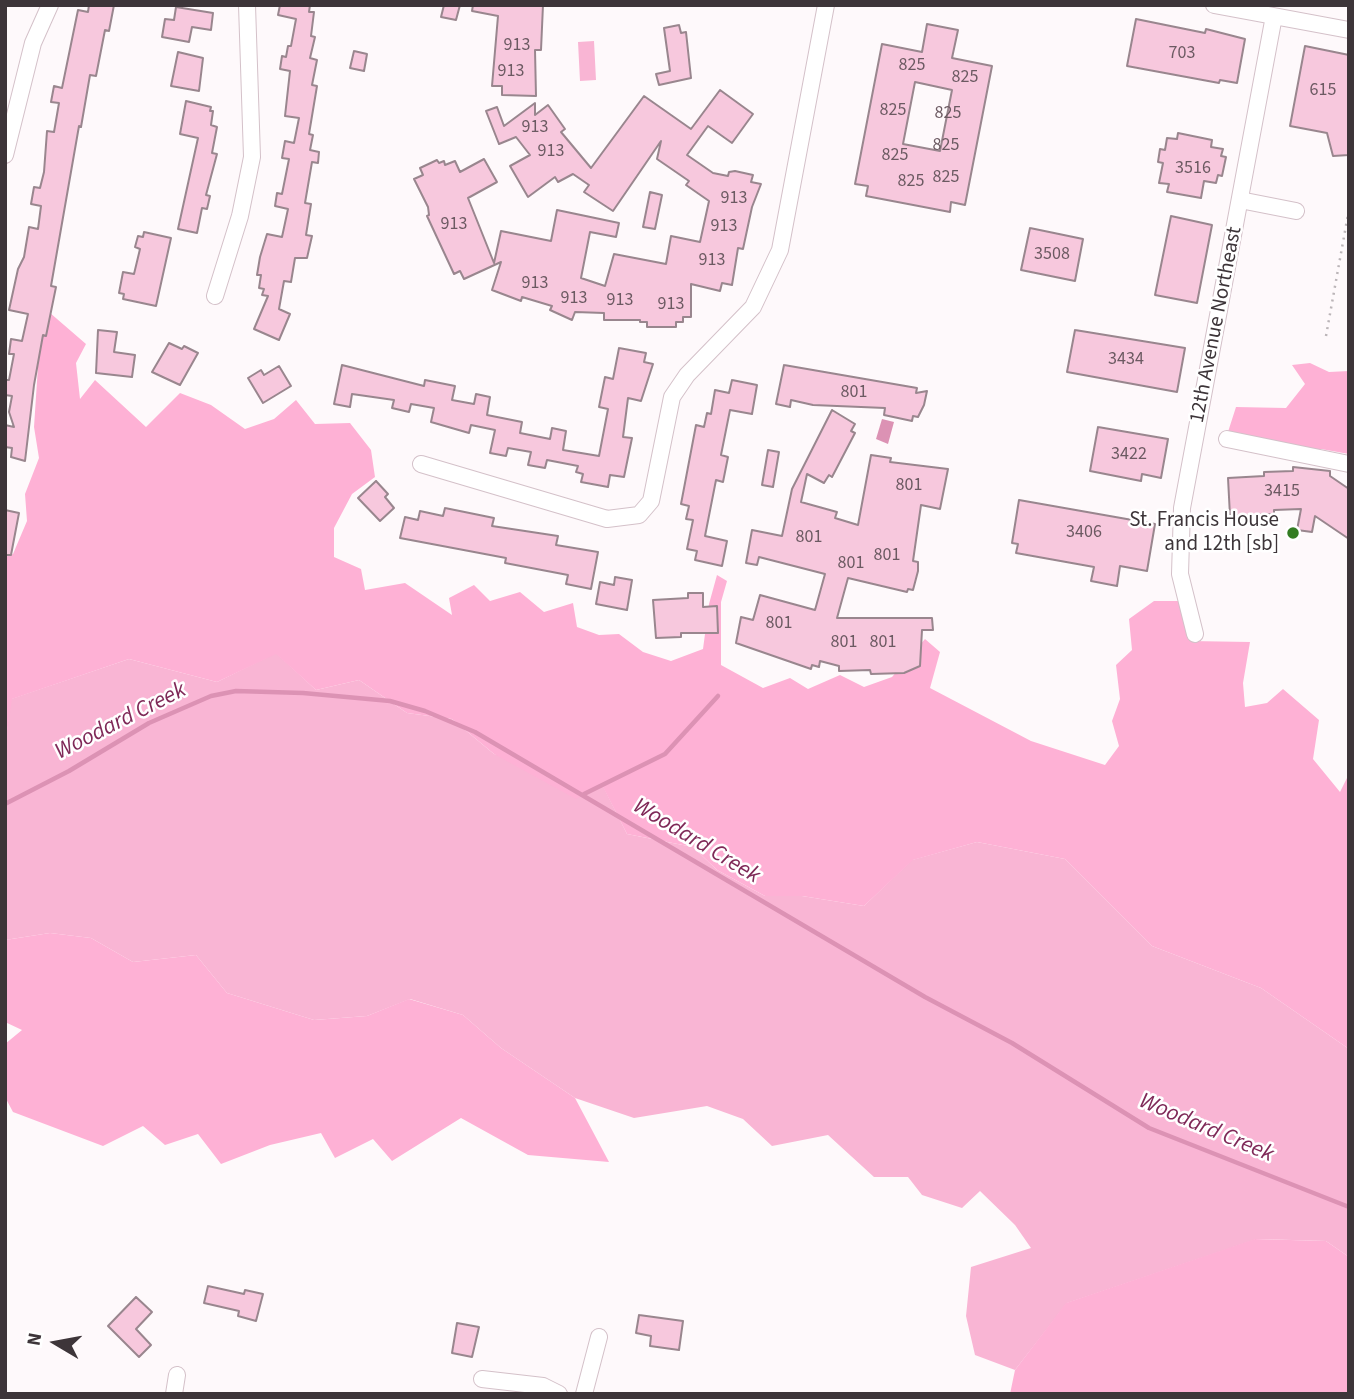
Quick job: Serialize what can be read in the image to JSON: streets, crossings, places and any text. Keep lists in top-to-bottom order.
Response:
{
  "streets": {
    "street": ["12th Avenue Northeast"]
  },
  "water": ["Woodard Creek"],
  "places": ["St. Francis House and 12th [sb]"],
  "house_numbers": [
    "913",
    "703",
    "825",
    "913",
    "825",
    "615",
    "825",
    "825",
    "913",
    "825",
    "913",
    "825",
    "3516",
    "825",
    "825",
    "913",
    "913",
    "913",
    "3508",
    "913",
    "913",
    "913",
    "913",
    "913",
    "3434",
    "801",
    "3422",
    "801",
    "3415",
    "3406",
    "801",
    "801",
    "801",
    "801",
    "801",
    "801"
  ],
  "north": "left"
}
